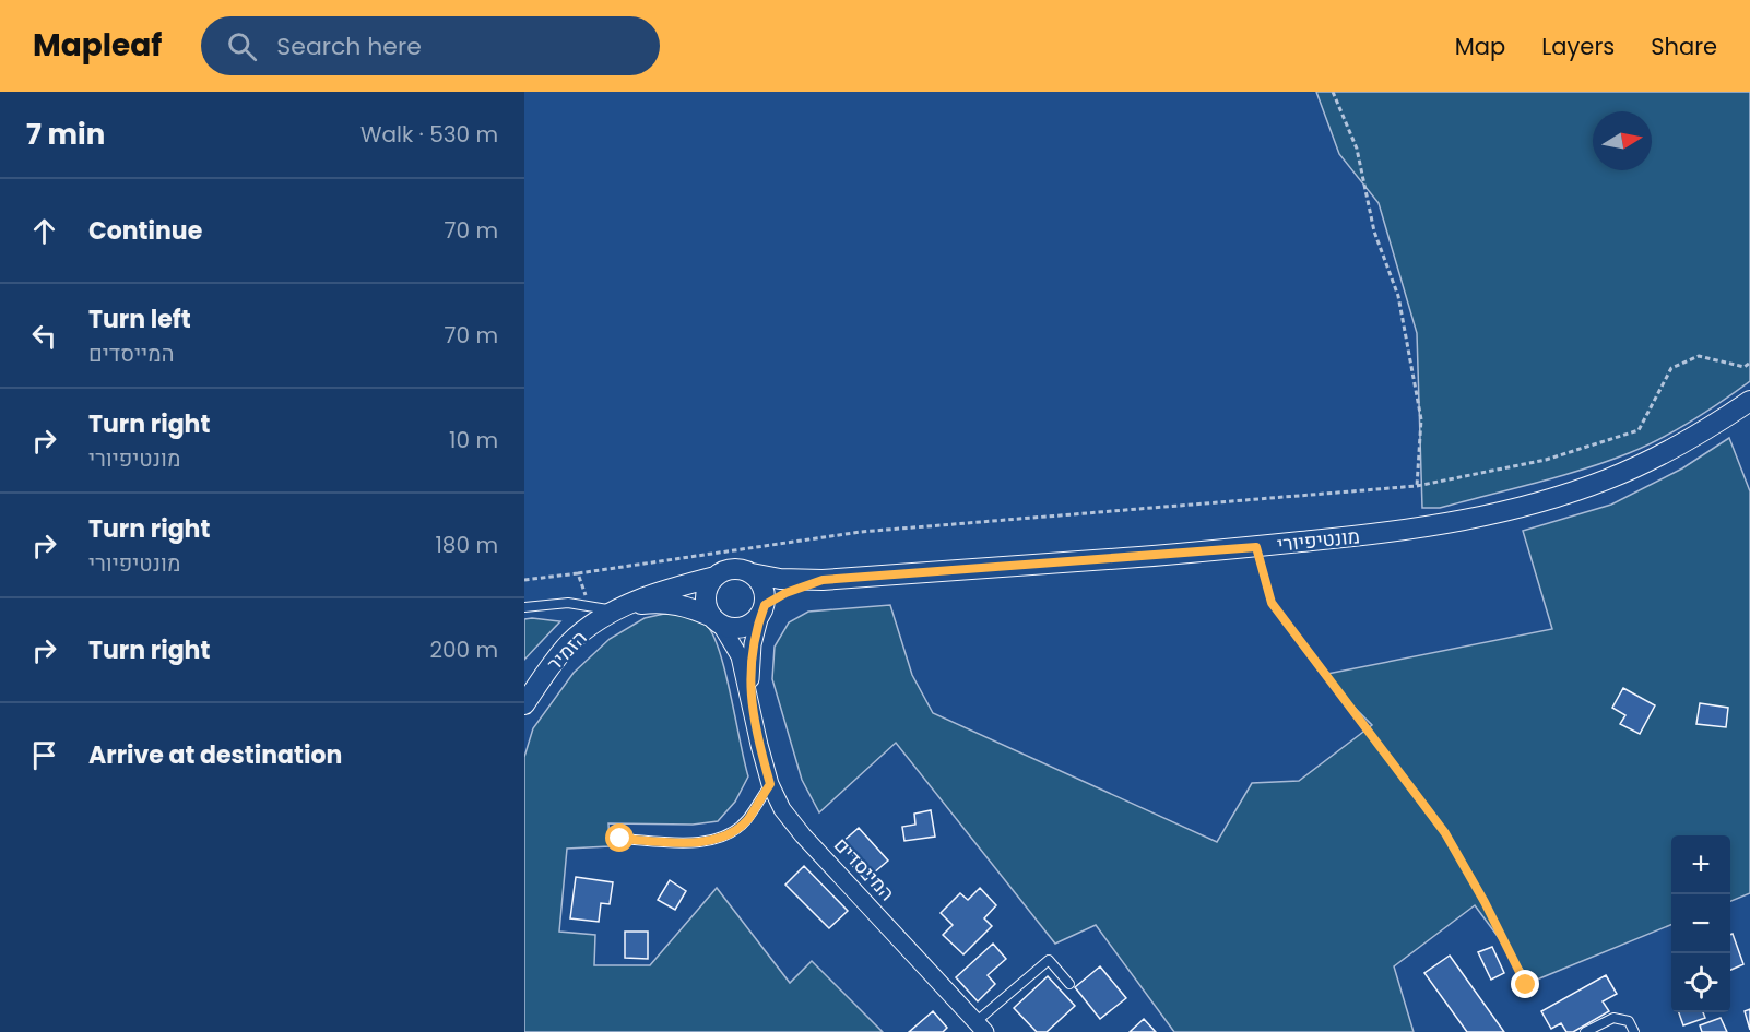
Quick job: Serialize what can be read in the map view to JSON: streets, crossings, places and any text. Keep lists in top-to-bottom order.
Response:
{
  "streets": {
    "street": ["מונטיפיורי", "הזמיר", "המייסדים"]
  },
  "crossings": [
    ["מונטיפיורי", "הזמיר"],
    ["מונטיפיורי", "המייסדים"],
    ["הזמיר", "המייסדים"]
  ],
  "north": "right",
  "page": {
    "header": "Mapleaf",
    "search": "Search here",
    "nav": ["Map", "Layers", "Share"],
    "heading": ["7 min", "Walk · 530 m"],
    "list": [
      ["Continue", "70 m"],
      ["Turn left", "המייסדים", "70 m"],
      ["Turn right", "מונטיפיורי", "10 m"],
      ["Turn right", "מונטיפיורי", "180 m"],
      ["Turn right", "200 m"],
      "Arrive at destination"
    ],
    "map_buttons": ["+", "−"]
  }
}
